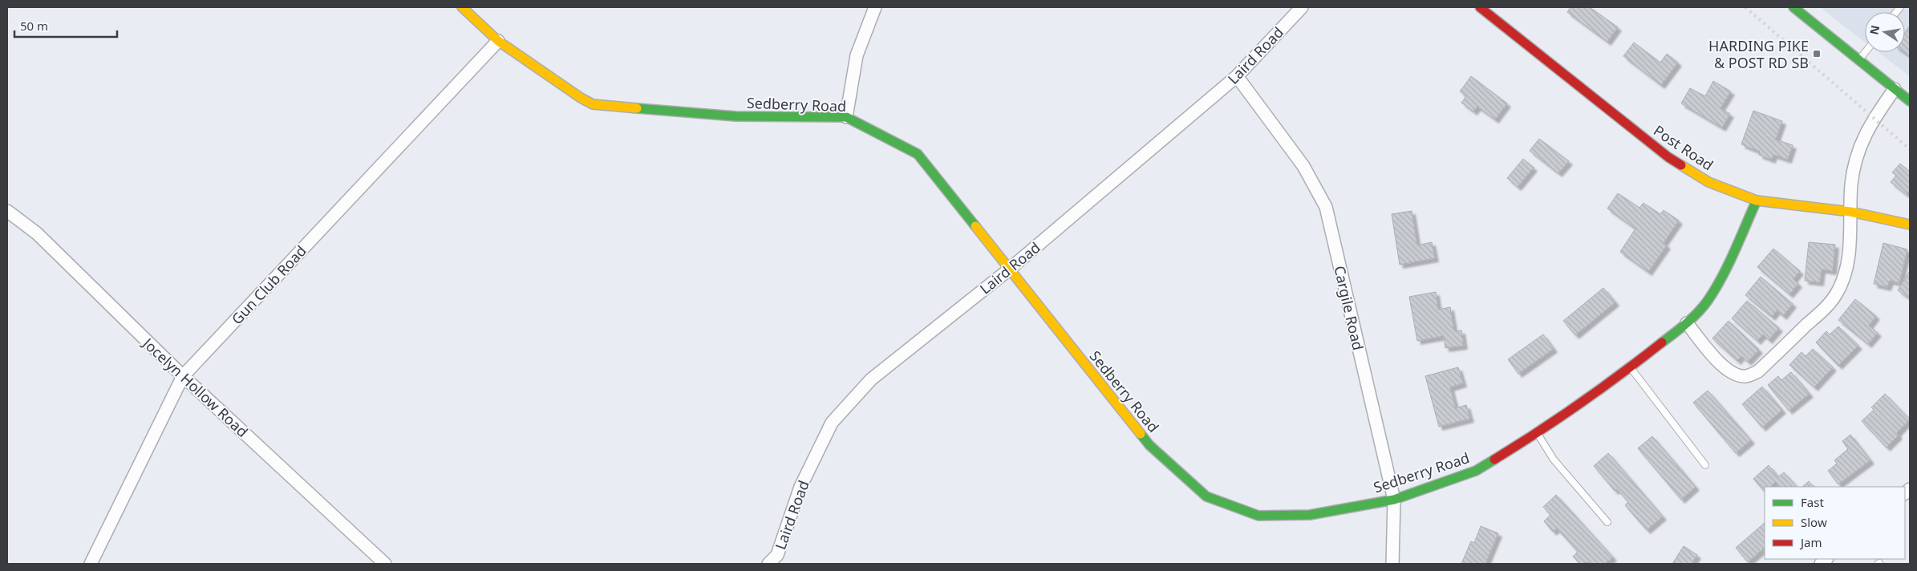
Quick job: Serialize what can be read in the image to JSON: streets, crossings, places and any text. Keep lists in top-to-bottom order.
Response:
{
  "streets": {
    "street": [
      "Laird Road",
      "Sedberry Road",
      "Post Road",
      "Gun Club Road",
      "Cargile Road",
      "Jocelyn Hollow Road"
    ]
  },
  "crossings": [
    ["Laird Road", "Sedberry Road"],
    ["Laird Road", "Cargile Road"],
    ["Sedberry Road", "Post Road"],
    ["Sedberry Road", "Gun Club Road"],
    ["Sedberry Road", "Cargile Road"],
    ["Gun Club Road", "Jocelyn Hollow Road"]
  ],
  "places": {
    "transit": ["HARDING PIKE & POST RD SB"]
  },
  "legend": ["Fast", "Slow", "Jam"],
  "scale_bar": "50 m",
  "north": "left"
}
